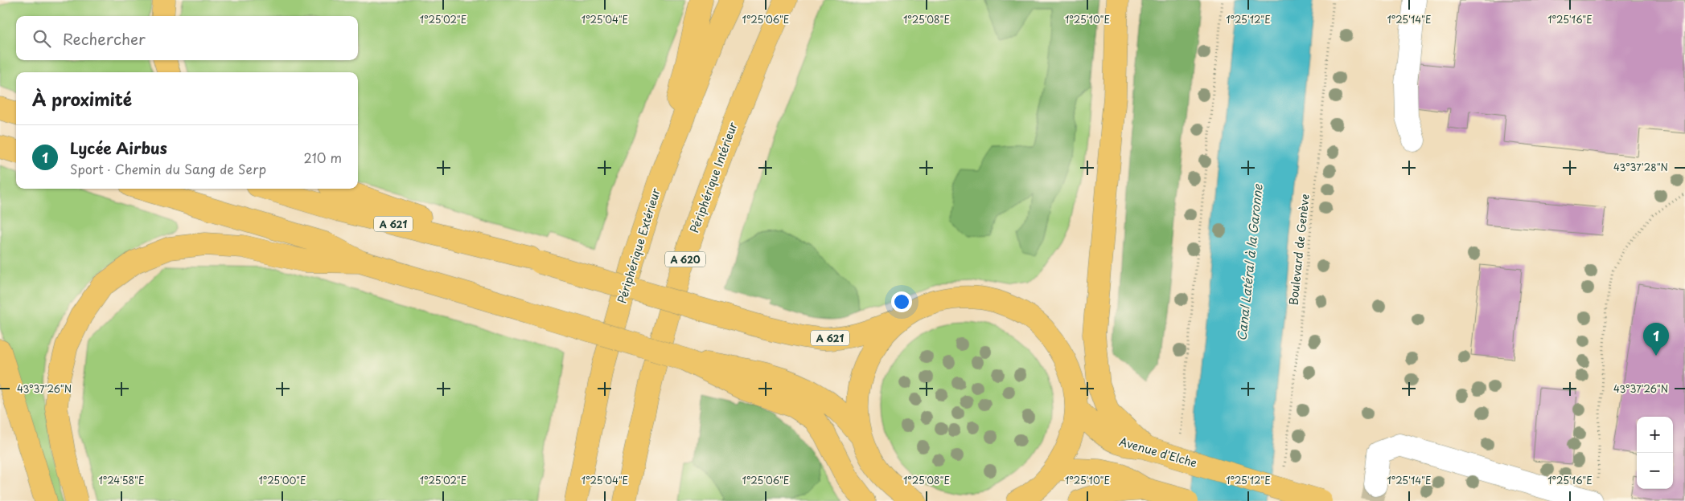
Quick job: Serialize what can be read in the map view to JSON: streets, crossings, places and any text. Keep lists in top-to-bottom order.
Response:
{
  "streets": {
    "highway": [
      "Périphérique Intérieur",
      "A 621",
      "Périphérique Extérieur",
      "A 620",
      "Avenue d'Elche"
    ],
    "path": ["Boulevard de Genève"]
  },
  "water": ["Canal Latéral à la Garonne"],
  "page": {
    "search": "Rechercher",
    "heading": "À proximité",
    "list": [
      {
        "mark": "1",
        "name": "Lycée Airbus",
        "note": "Sport · Chemin du Sang de Serp",
        "value": "210 m"
      }
    ],
    "pins": "1",
    "map_buttons": ["+", "−"]
  },
  "coordinates": [
    "1°25'02\"E",
    "1°25'04\"E",
    "1°25'06\"E",
    "1°25'08\"E",
    "1°25'10\"E",
    "1°25'12\"E",
    "1°25'14\"E",
    "1°25'16\"E",
    "43°37'28\"N",
    "43°37'26\"N",
    "1°24'58\"E",
    "1°25'00\"E"
  ]
}
